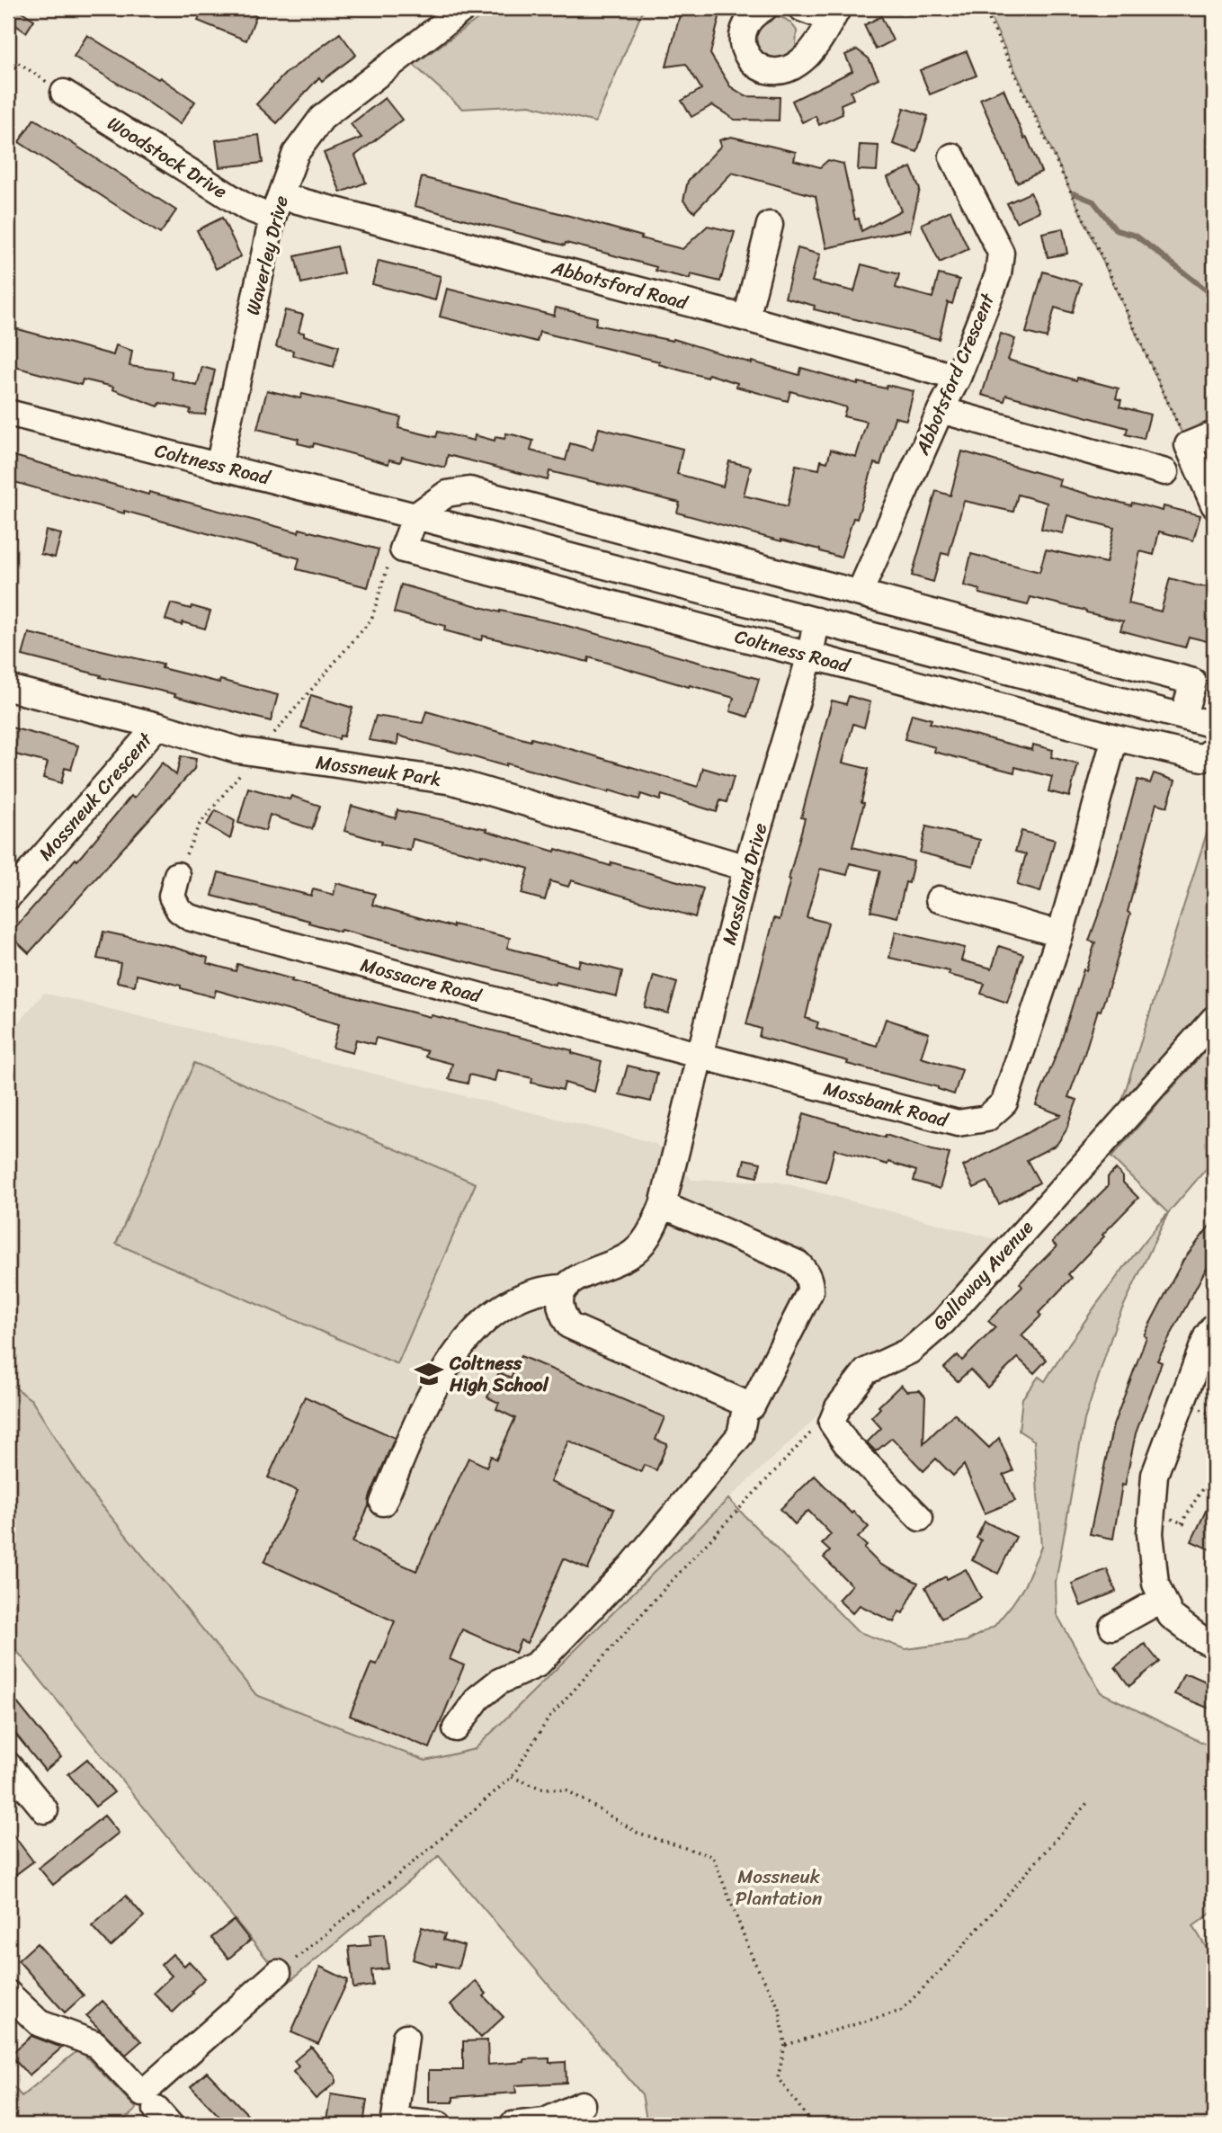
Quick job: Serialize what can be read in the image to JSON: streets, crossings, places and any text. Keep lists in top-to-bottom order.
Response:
{
  "streets": {
    "street": [
      "Woodstock Drive",
      "Waverley Drive",
      "Abbotsford Road",
      "Abbotsford Crescent",
      "Coltness Road",
      "Mossneuk Park",
      "Mossneuk Crescent",
      "Mossland Drive",
      "Mossacre Road",
      "Mossbank Road",
      "Galloway Avenue"
    ]
  },
  "crossings": [
    ["Woodstock Drive", "Waverley Drive"],
    ["Woodstock Drive", "Abbotsford Road"],
    ["Waverley Drive", "Abbotsford Road"],
    ["Waverley Drive", "Coltness Road"],
    ["Abbotsford Road", "Abbotsford Crescent"],
    ["Coltness Road", "Mossland Drive"],
    ["Coltness Road", "Mossbank Road"],
    ["Mossneuk Park", "Mossneuk Crescent"],
    ["Mossneuk Park", "Mossland Drive"],
    ["Mossland Drive", "Mossacre Road"],
    ["Mossland Drive", "Mossbank Road"],
    ["Mossacre Road", "Mossbank Road"]
  ],
  "parks": ["Mossneuk Plantation"],
  "places": {
    "school or university": ["Coltness High School"]
  }
}
